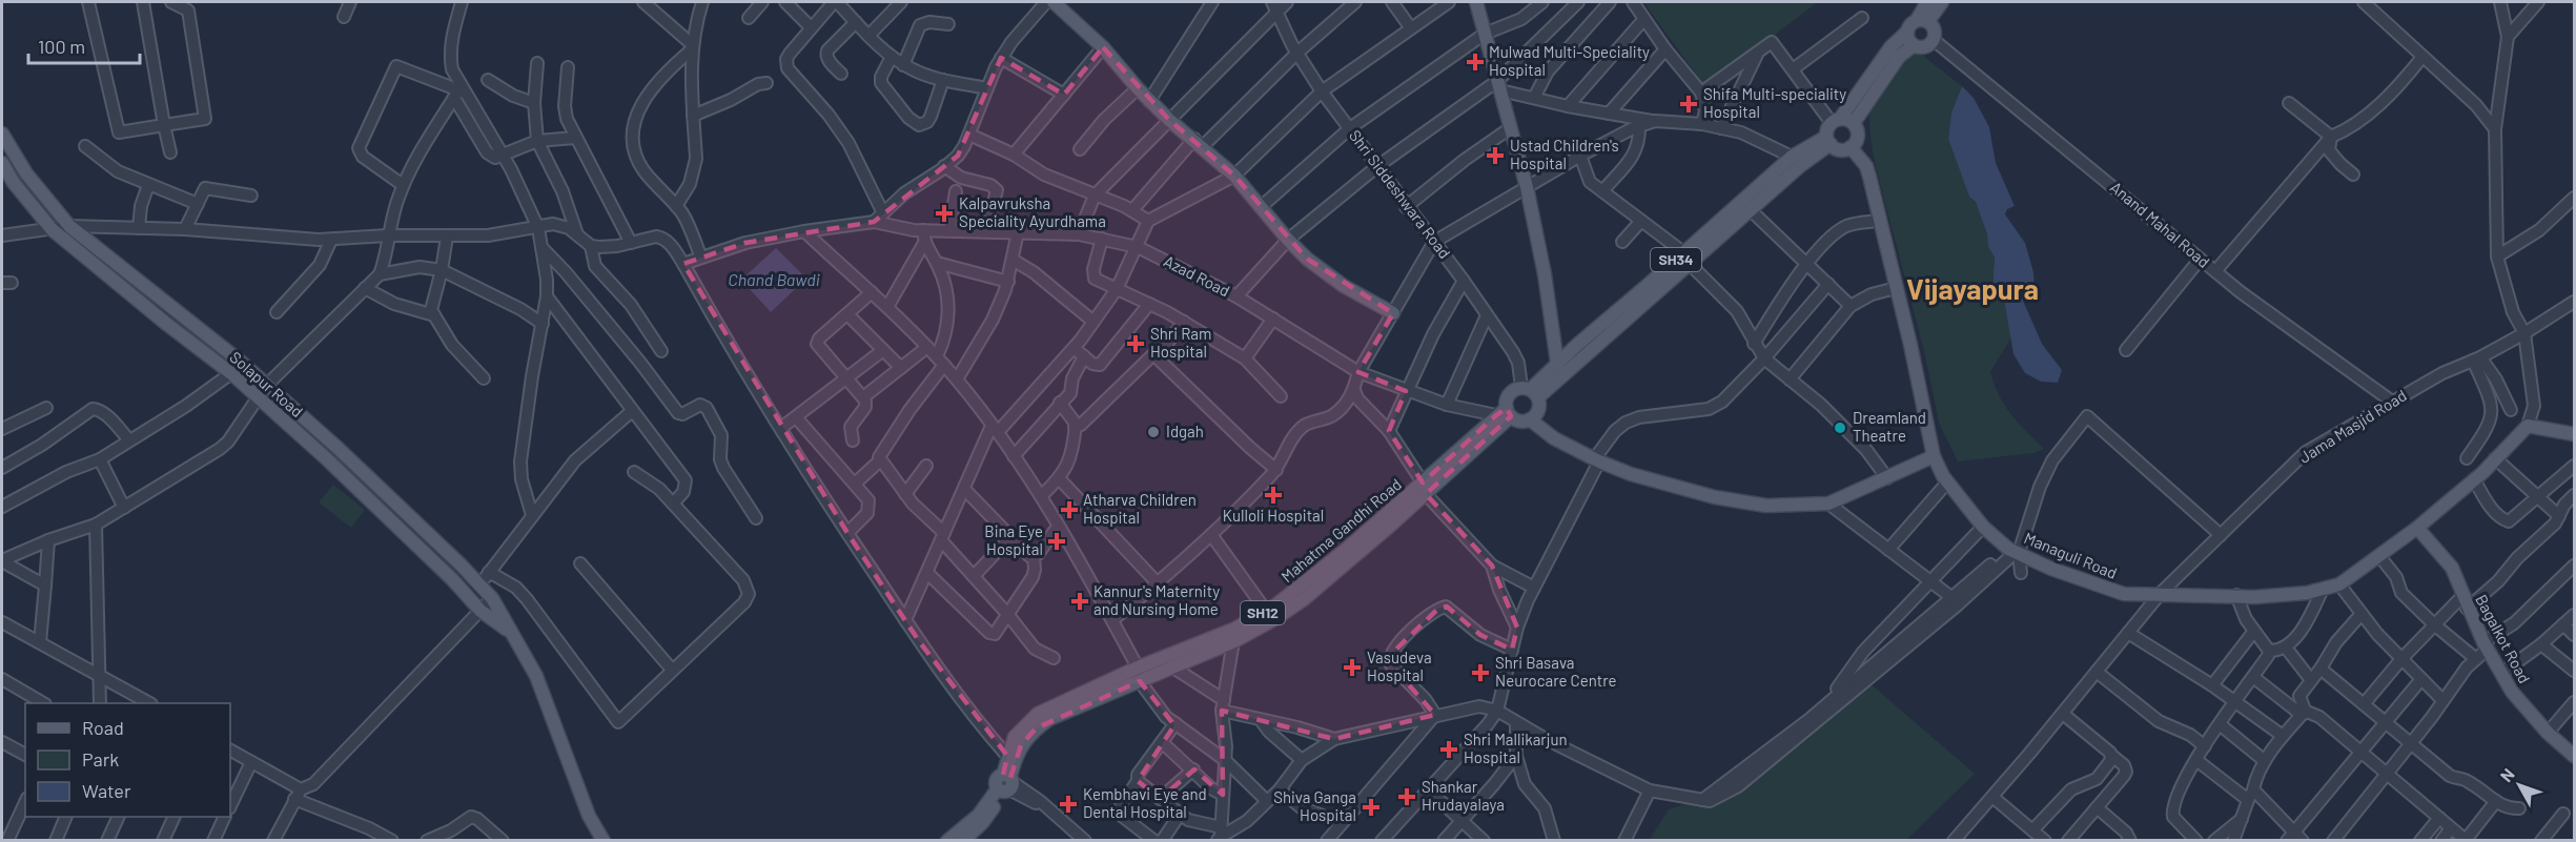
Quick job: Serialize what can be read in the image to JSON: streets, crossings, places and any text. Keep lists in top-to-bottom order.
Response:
{
  "streets": {
    "main road": [
      "SH34",
      "Solapur Road",
      "Mahatma Gandhi Road",
      "Managuli Road",
      "SH12",
      "Bagalkot Road"
    ],
    "street": [
      "Shri Siddeshwara Road",
      "Anand Mahal Road",
      "Azad Road",
      "Jama Masjid Road"
    ]
  },
  "crossings": [
    ["Shri Siddeshwara Road", "SH34"],
    ["Shri Siddeshwara Road", "Azad Road"],
    ["Shri Siddeshwara Road", "Mahatma Gandhi Road"],
    ["Anand Mahal Road", "Jama Masjid Road"],
    ["SH34", "Azad Road"],
    ["SH34", "Mahatma Gandhi Road"],
    ["SH34", "Managuli Road"],
    ["Azad Road", "Mahatma Gandhi Road"],
    ["Jama Masjid Road", "Managuli Road"],
    ["Managuli Road", "Bagalkot Road"]
  ],
  "districts": ["Vijayapura"],
  "water": ["Chand Bawdi"],
  "places": {
    "health": [
      "Mulwad Multi-Speciality Hospital",
      "Shifa Multi-speciality Hospital",
      "Ustad Children's Hospital",
      "Kalpavruksha Speciality Ayurdhama",
      "Shri Ram Hospital",
      "Kulloli Hospital",
      "Atharva Children Hospital",
      "Bina Eye Hospital",
      "Kannur's Maternity and Nursing Home",
      "Vasudeva Hospital",
      "Shri Basava Neurocare Centre",
      "Shri Mallikarjun Hospital",
      "Shankar Hrudayalaya",
      "Kembhavi Eye and Dental Hospital",
      "Shiva Ganga Hospital"
    ],
    "other": ["Dreamland Theatre", "Idgah"]
  },
  "legend": ["Road", "Park", "Water"],
  "scale_bar": "100 m",
  "north": "top left"
}
